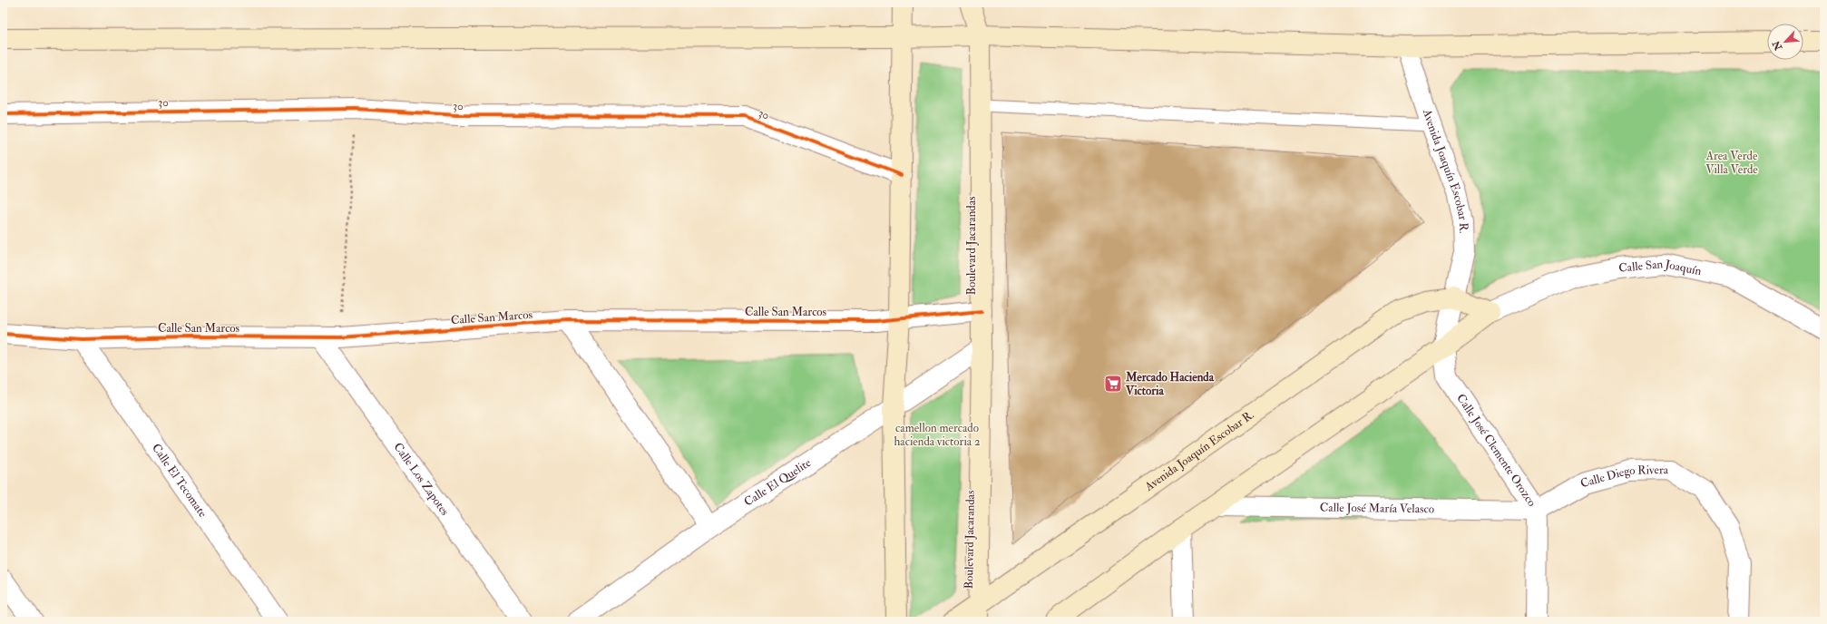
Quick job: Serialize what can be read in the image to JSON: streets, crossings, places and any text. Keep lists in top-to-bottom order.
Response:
{
  "streets": {
    "main road": ["Avenida Joaquín Escobar R.", "Boulevard Jacarandas"],
    "street": [
      "30",
      "Calle San Joaquín",
      "Calle San Marcos",
      "Calle José Clemente Orozco",
      "Calle Los Zapotes",
      "Calle Diego Rivera",
      "Calle El Tecomate",
      "Calle El Quelite",
      "Calle José María Velasco"
    ]
  },
  "crossings": [
    ["Avenida Joaquín Escobar R.", "Boulevard Jacarandas"],
    ["Avenida Joaquín Escobar R.", "Calle San Joaquín"],
    ["Avenida Joaquín Escobar R.", "Calle José Clemente Orozco"],
    ["Boulevard Jacarandas", "Calle San Marcos"],
    ["Boulevard Jacarandas", "Calle El Quelite"],
    ["Calle San Marcos", "Calle Los Zapotes"],
    ["Calle San Marcos", "Calle El Tecomate"],
    ["Calle José Clemente Orozco", "Calle Diego Rivera"],
    ["Calle José Clemente Orozco", "Calle José María Velasco"],
    ["Calle Diego Rivera", "Calle José María Velasco"]
  ],
  "parks": ["Area Verde Villa Verde", "camellon mercado hacienda victoria 2"],
  "places": {
    "supermarket": ["Mercado Hacienda Victoria"]
  },
  "north": "bottom left"
}
